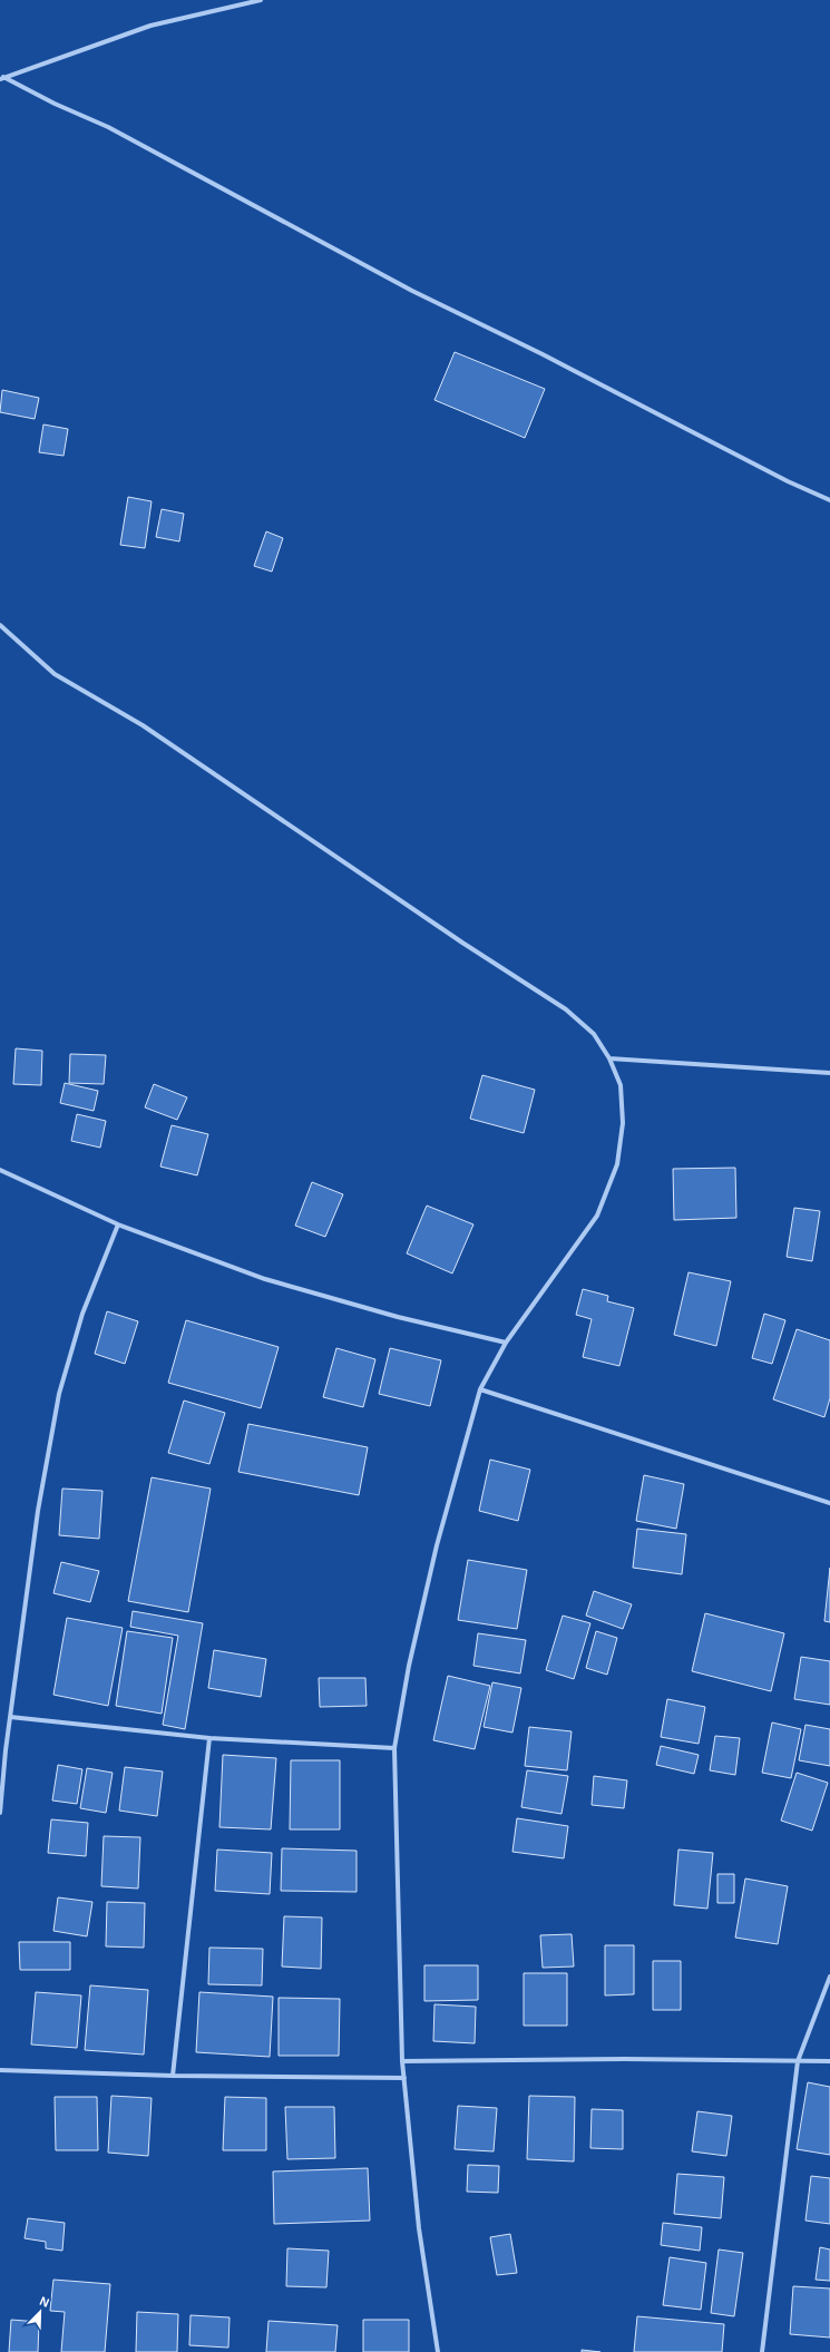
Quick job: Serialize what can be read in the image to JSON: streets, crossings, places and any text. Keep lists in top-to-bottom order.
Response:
{
  "north": "top right"
}
